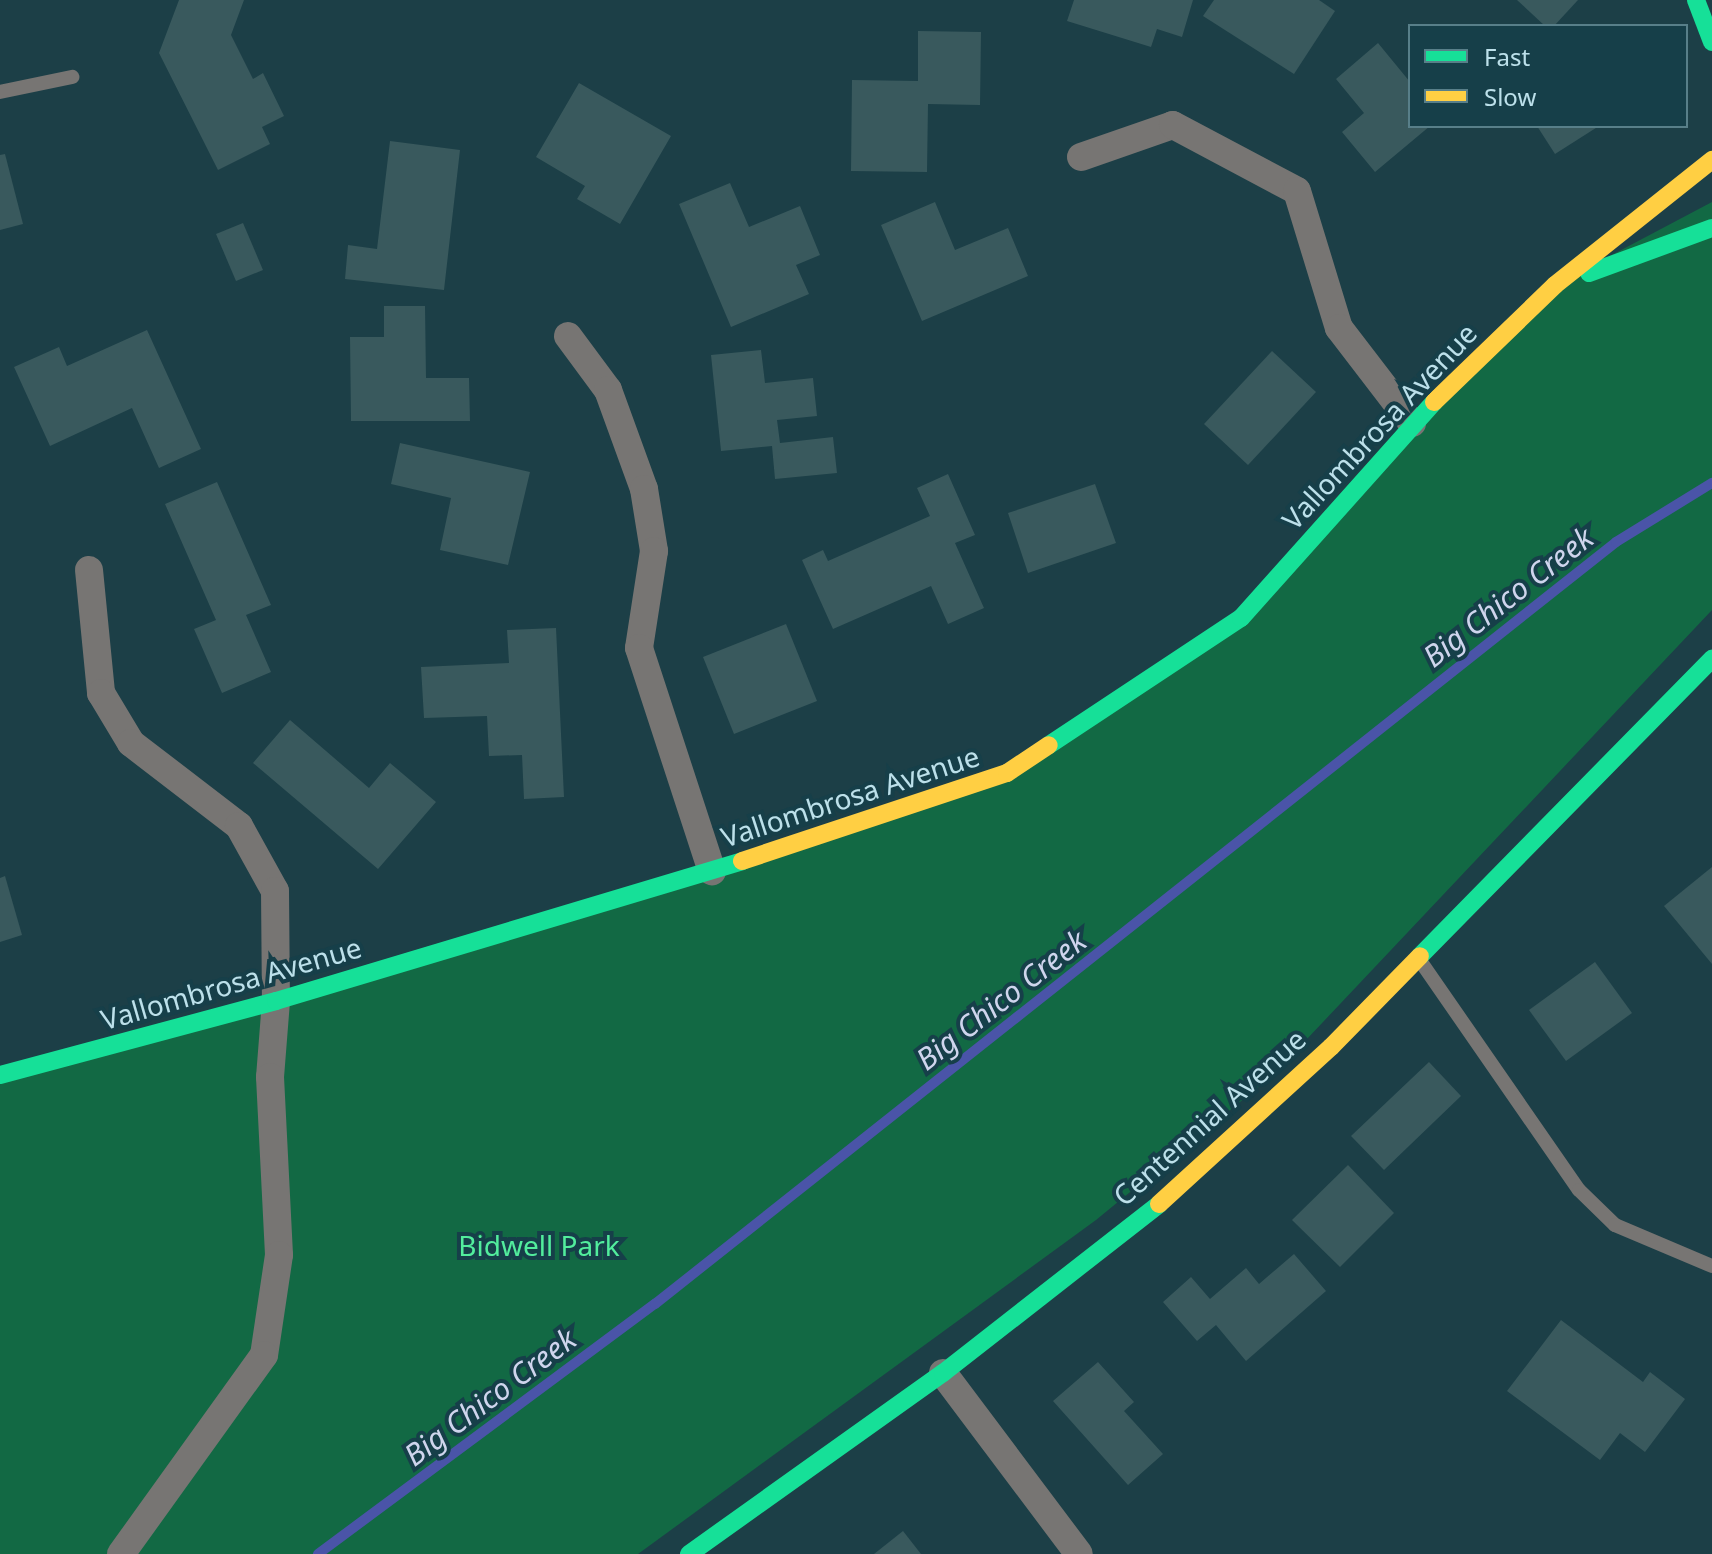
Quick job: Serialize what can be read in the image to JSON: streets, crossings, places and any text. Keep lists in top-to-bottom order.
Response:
{
  "streets": {
    "street": ["Vallombrosa Avenue", "Centennial Avenue"]
  },
  "water": ["Big Chico Creek"],
  "parks": ["Bidwell Park"],
  "legend": ["Fast", "Slow"]
}
